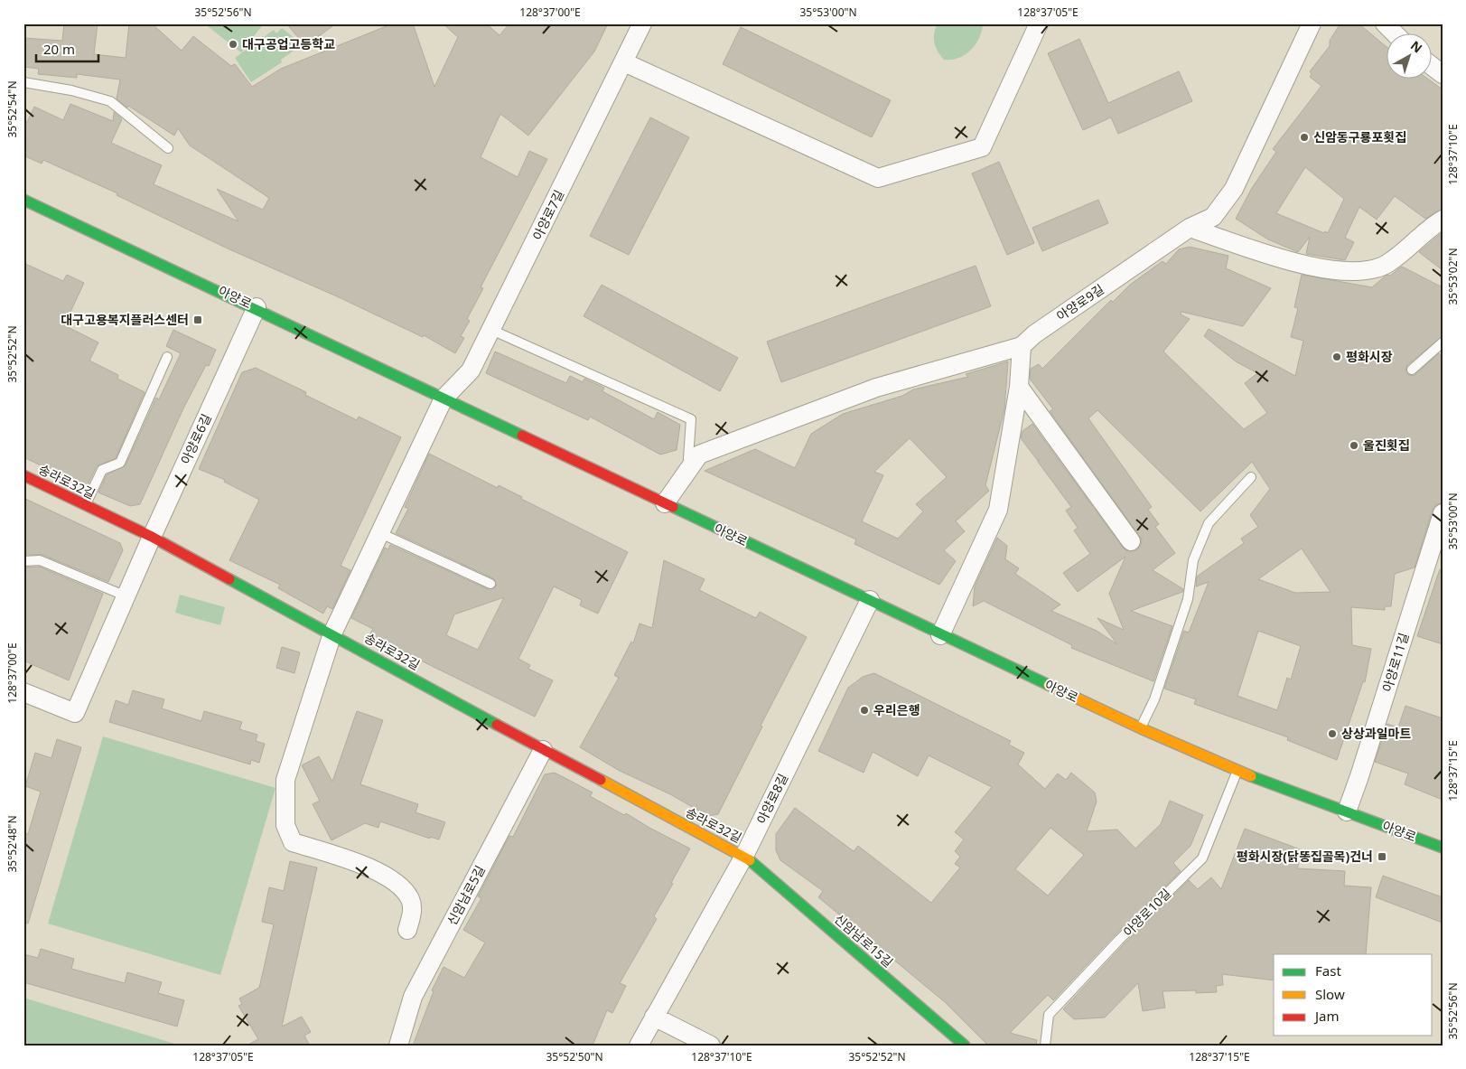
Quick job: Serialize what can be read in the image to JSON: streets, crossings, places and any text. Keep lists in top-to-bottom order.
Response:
{
  "streets": {
    "main road": ["아양로", "송라로32길", "신암남로15길"],
    "street": [
      "아양로7길",
      "아양로9길",
      "아양로6길",
      "아양로11길",
      "아양로8길",
      "신암남로5길"
    ],
    "lane": ["아양로10길"]
  },
  "crossings": [
    ["아양로7길", "아양로"],
    ["아양로", "아양로6길"],
    ["아양로", "아양로11길"],
    ["아양로", "아양로8길"],
    ["아양로", "아양로10길"],
    ["아양로6길", "송라로32길"],
    ["송라로32길", "아양로8길"],
    ["송라로32길", "신암남로5길"],
    ["송라로32길", "신암남로15길"],
    ["아양로8길", "신암남로15길"]
  ],
  "places": {
    "other": [
      "대구공업고등학교",
      "신암동구룡포횟집",
      "평화시장",
      "울진횟집",
      "우리은행",
      "상상과일마트"
    ],
    "transit": ["대구고용복지플러스센터", "평화시장(닭똥집골목)건너"]
  },
  "legend": ["Fast", "Slow", "Jam"],
  "scale_bar": "20 m",
  "north": "top right",
  "coordinates": [
    "35°52'56\"N",
    "128°37'00\"E",
    "35°53'00\"N",
    "128°37'05\"E",
    "35°52'54\"N",
    "128°37'10\"E",
    "35°53'02\"N",
    "35°52'52\"N",
    "128°37'15\"E",
    "35°52'48\"N",
    "35°52'50\"N"
  ]
}
